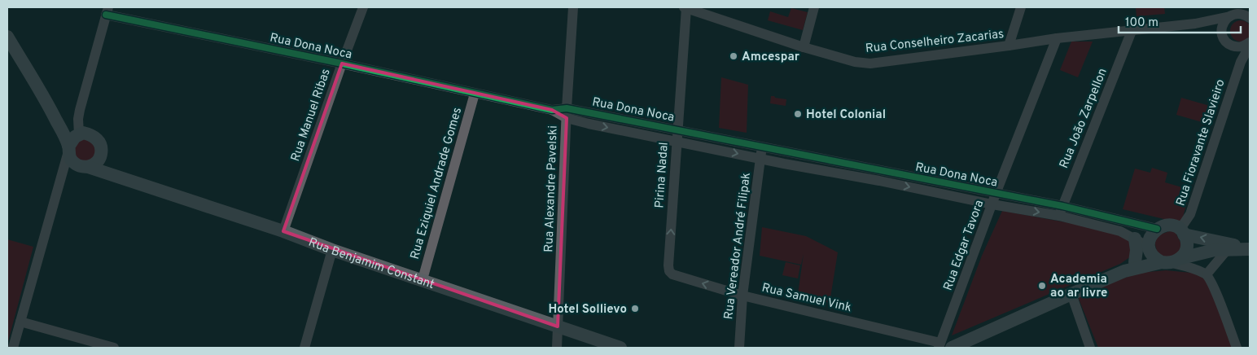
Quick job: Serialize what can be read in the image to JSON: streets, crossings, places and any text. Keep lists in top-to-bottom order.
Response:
{
  "streets": {
    "main road": ["Rua Benjamim Constant"],
    "street": [
      "Rua Conselheiro Zacarias",
      "Rua Dona Noca",
      "Rua Manuel Ribas",
      "Rua João Zarpellon",
      "Rua Fioravante Slavieiro",
      "Pirina Nadal",
      "Rua Eziquiel Andrade Gomes",
      "Rua Alexandre Pavelski",
      "Rua Edgar Tavora",
      "Rua Vereador André Filipak",
      "Rua Samuel Vink"
    ]
  },
  "crossings": [
    ["Rua Conselheiro Zacarias", "Rua João Zarpellon"],
    ["Rua Conselheiro Zacarias", "Pirina Nadal"],
    ["Rua Conselheiro Zacarias", "Rua Edgar Tavora"],
    ["Rua Dona Noca", "Rua Manuel Ribas"],
    ["Rua Dona Noca", "Rua João Zarpellon"],
    ["Rua Dona Noca", "Rua Fioravante Slavieiro"],
    ["Rua Dona Noca", "Pirina Nadal"],
    ["Rua Dona Noca", "Rua Eziquiel Andrade Gomes"],
    ["Rua Dona Noca", "Rua Alexandre Pavelski"],
    ["Rua Dona Noca", "Rua Edgar Tavora"],
    ["Rua Dona Noca", "Rua Vereador André Filipak"],
    ["Rua Manuel Ribas", "Rua Benjamim Constant"],
    ["Pirina Nadal", "Rua Samuel Vink"],
    ["Rua Eziquiel Andrade Gomes", "Rua Benjamim Constant"],
    ["Rua Alexandre Pavelski", "Rua Benjamim Constant"],
    ["Rua Edgar Tavora", "Rua Samuel Vink"],
    ["Rua Vereador André Filipak", "Rua Samuel Vink"]
  ],
  "one_way": ["Pirina Nadal"],
  "places": [
    "Amcespar",
    "Hotel Colonial",
    "Academia ao ar livre",
    "Hotel Sollievo"
  ],
  "scale_bar": "100 m"
}
